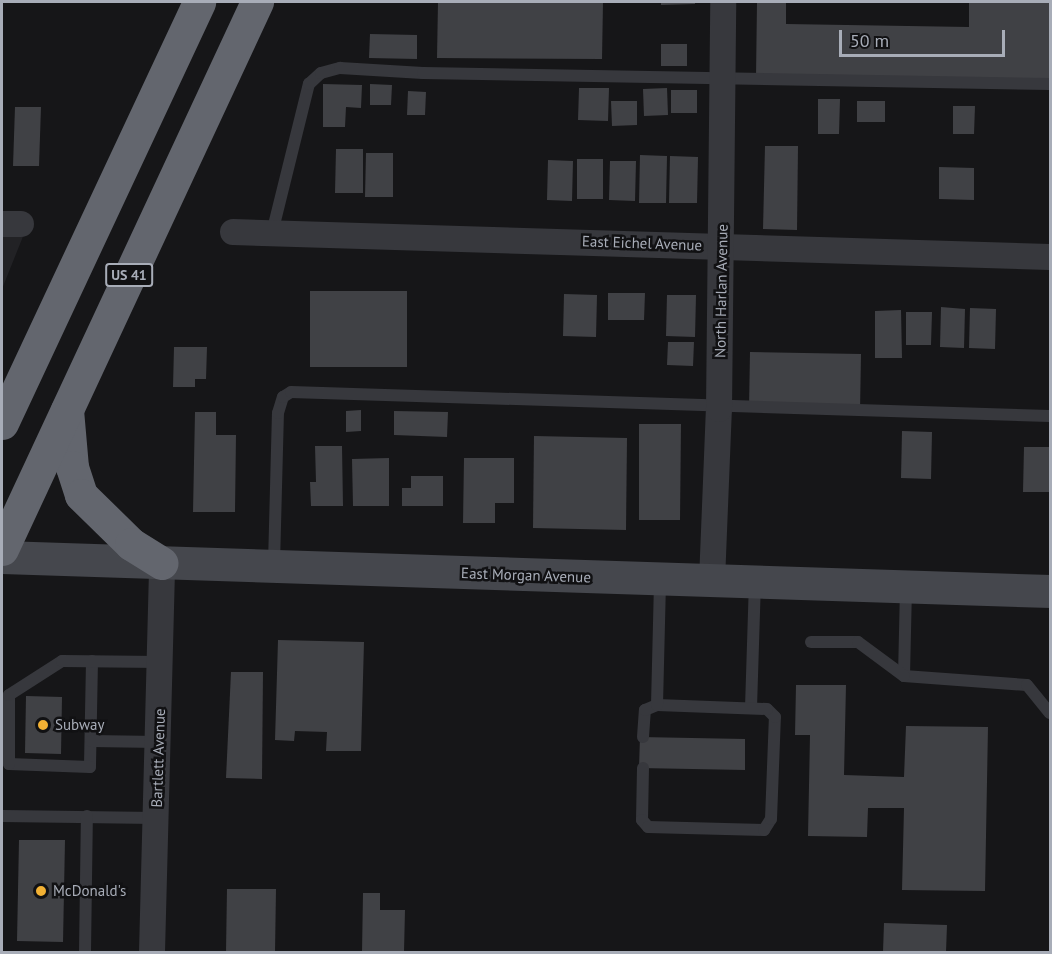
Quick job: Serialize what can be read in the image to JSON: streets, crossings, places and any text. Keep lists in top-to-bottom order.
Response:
{
  "streets": {
    "highway": ["US 41"],
    "street": [
      "East Eichel Avenue",
      "North Harlan Avenue",
      "East Morgan Avenue",
      "Bartlett Avenue"
    ]
  },
  "crossings": [
    ["East Eichel Avenue", "North Harlan Avenue"],
    ["North Harlan Avenue", "East Morgan Avenue"],
    ["East Morgan Avenue", "Bartlett Avenue"]
  ],
  "places": ["Subway", "McDonald's"],
  "scale_bar": "50 m"
}
